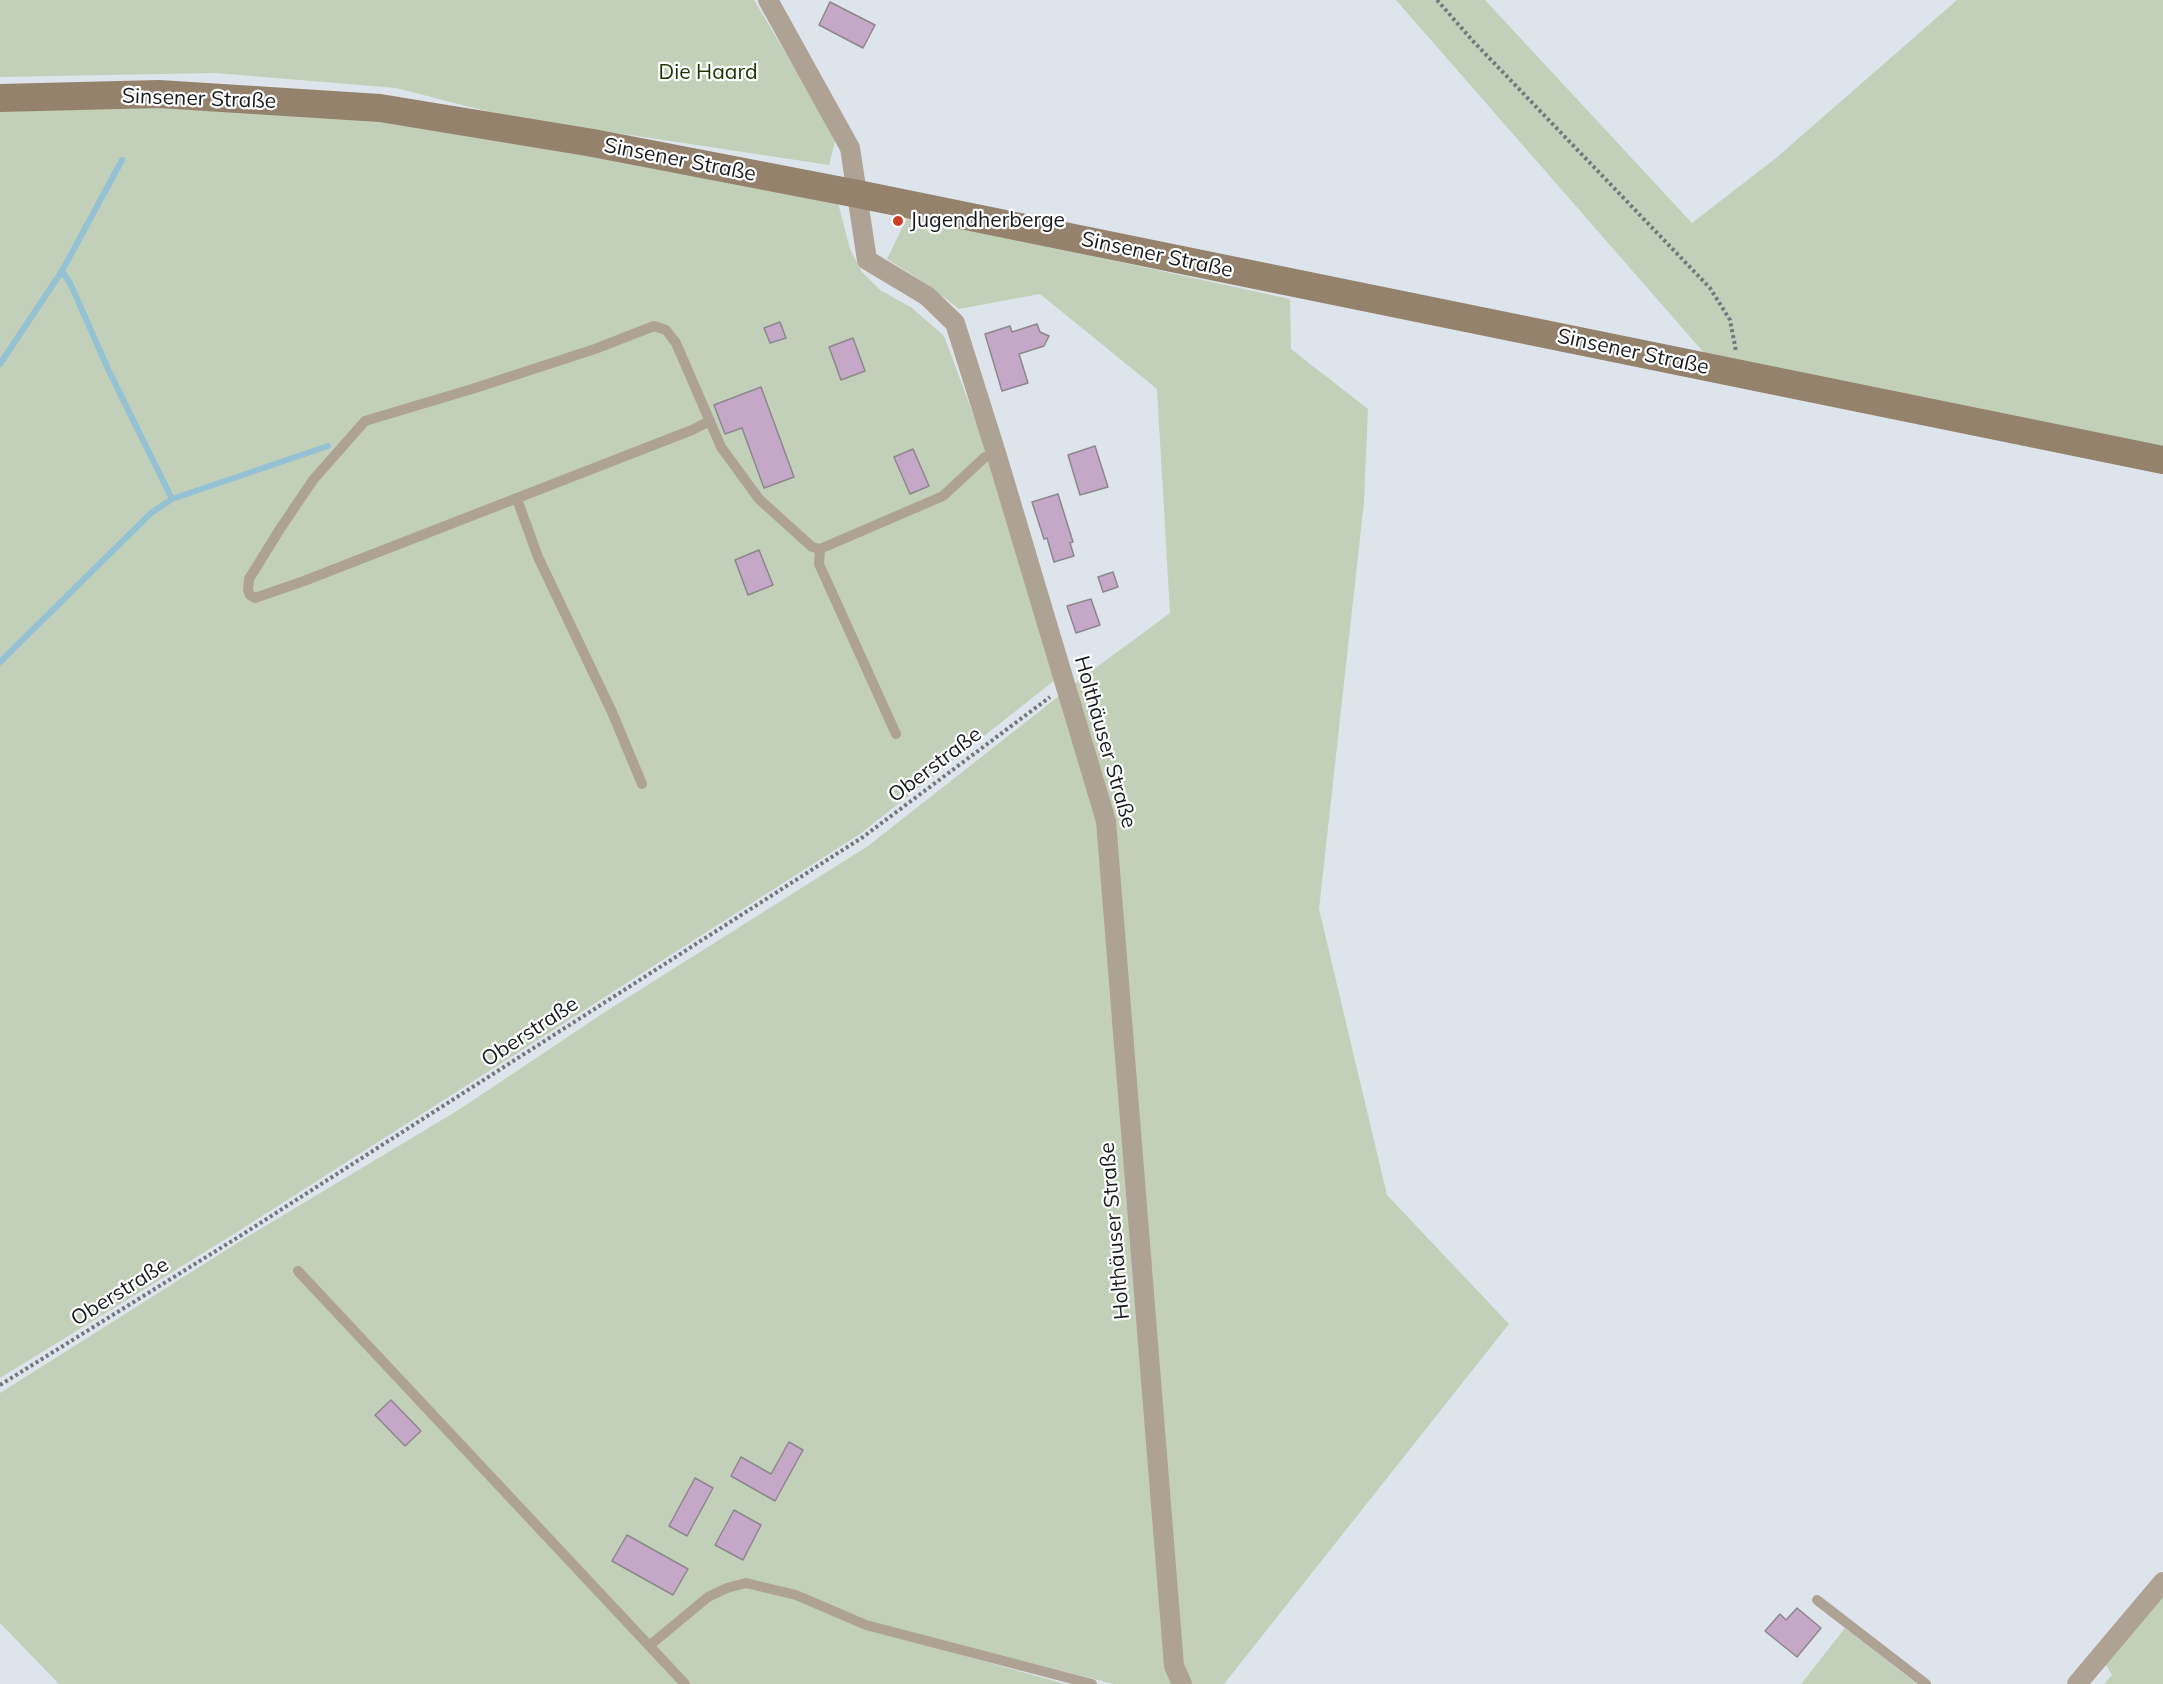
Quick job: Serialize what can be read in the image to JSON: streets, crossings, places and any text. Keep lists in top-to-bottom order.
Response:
{
  "streets": {
    "main road": ["Sinsener Straße"],
    "street": ["Holthäuser Straße"],
    "path": ["Oberstraße"]
  },
  "crossings": [
    ["Sinsener Straße", "Holthäuser Straße"],
    ["Holthäuser Straße", "Oberstraße"]
  ],
  "parks": ["Die Haard"],
  "places": ["Jugendherberge"]
}
